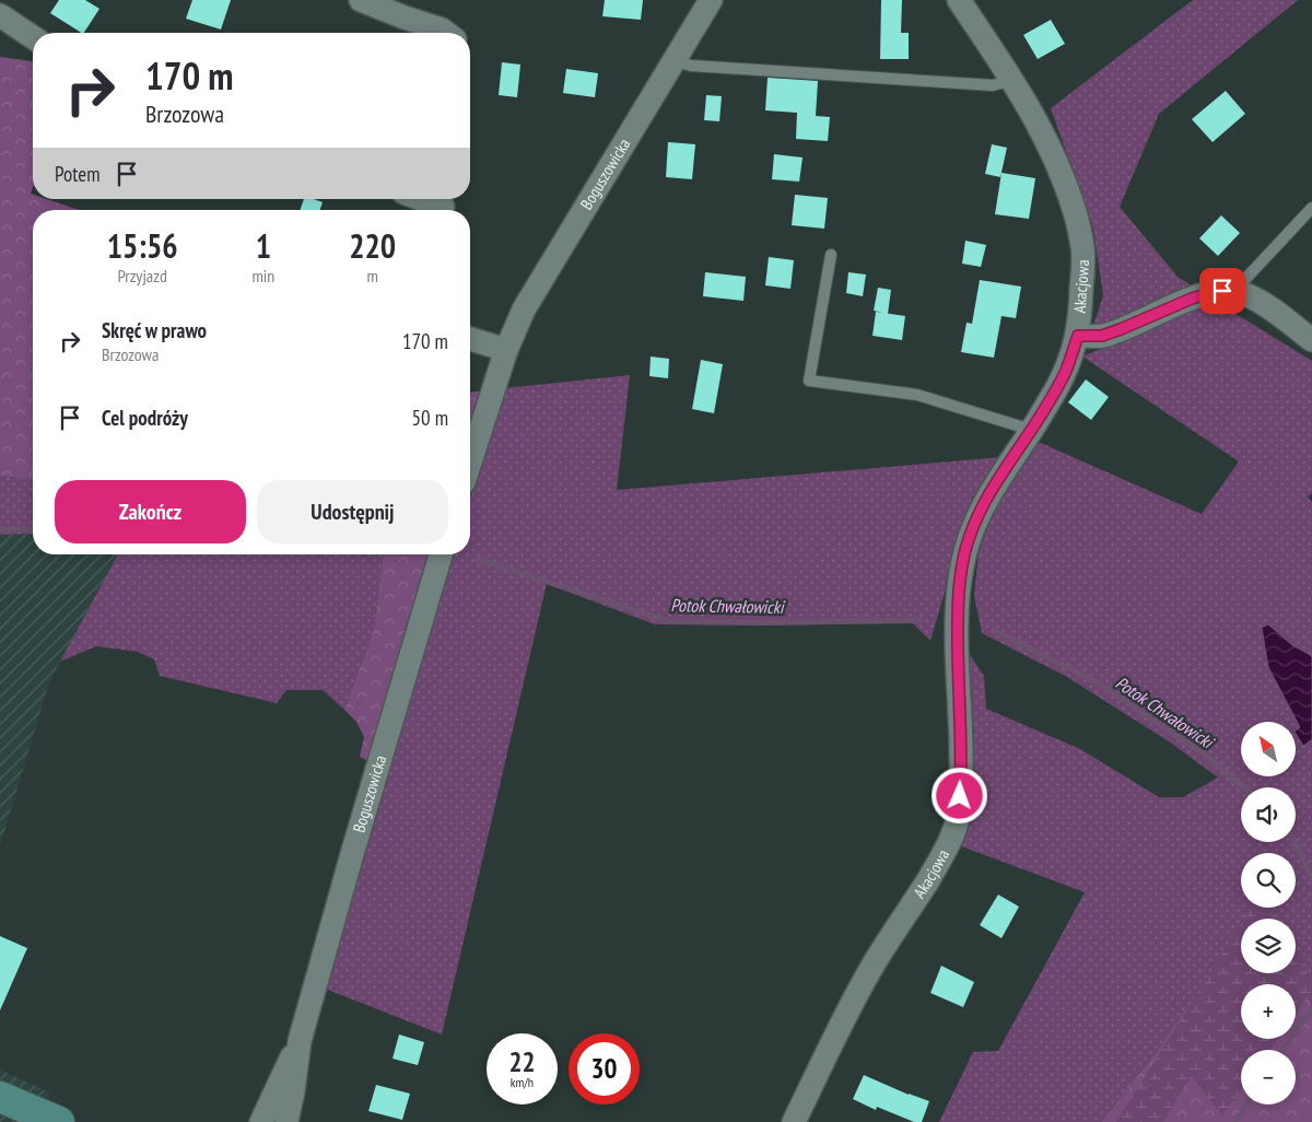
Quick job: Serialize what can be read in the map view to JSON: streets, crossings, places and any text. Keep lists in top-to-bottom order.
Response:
{
  "streets": {
    "street": ["Boguszowicka", "Akacjowa"]
  },
  "water": ["Potok Chwałowicki"],
  "north": "top left",
  "page": {
    "turn": ["170 m", "Brzozowa"],
    "then": "Potem",
    "eta": [
      "15:56",
      "Przyjazd",
      "1",
      "min",
      "220",
      "m"
    ],
    "list": [
      {
        "name": "Skręć w prawo",
        "note": "Brzozowa",
        "value": "170 m"
      },
      {
        "name": "Cel podróży",
        "value": "50 m"
      }
    ],
    "buttons": ["Zakończ", "Udostępnij"],
    "map_buttons": ["+", "−"],
    "speed": "22 km/h",
    "limit": "30"
  }
}
